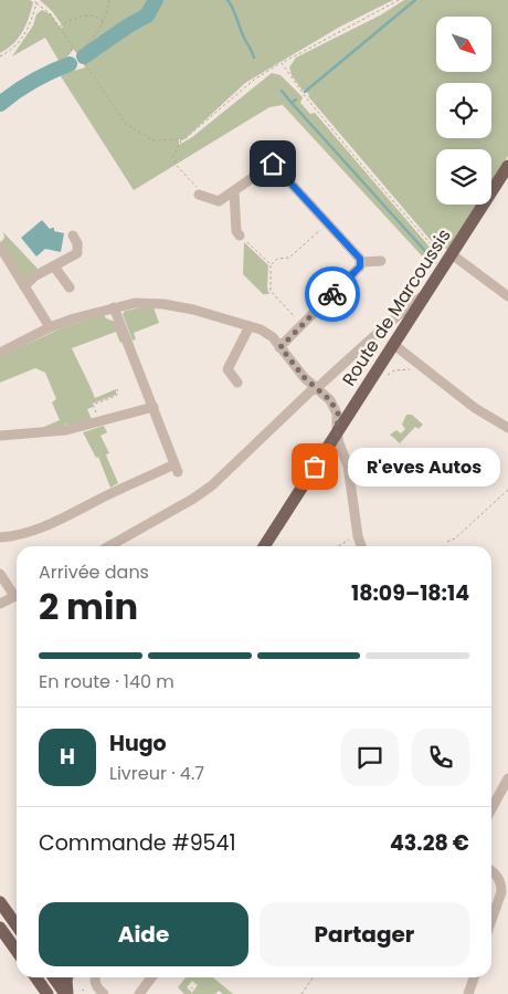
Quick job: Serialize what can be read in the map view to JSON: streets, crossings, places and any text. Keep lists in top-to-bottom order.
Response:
{
  "streets": {
    "main road": ["Route de Marcoussis"]
  },
  "places": ["R'eves Autos"],
  "north": "bottom right",
  "page": {
    "bubble": "R'eves Autos",
    "heading": ["2 min", "Arrivée dans", "18:09–18:14"],
    "panel": [
      "Hugo",
      "Livreur · 4.7",
      "Commande #9541",
      "43.28 €"
    ],
    "bar": "En route · 140 m",
    "round": "H",
    "buttons": ["Aide", "Partager"]
  }
}
